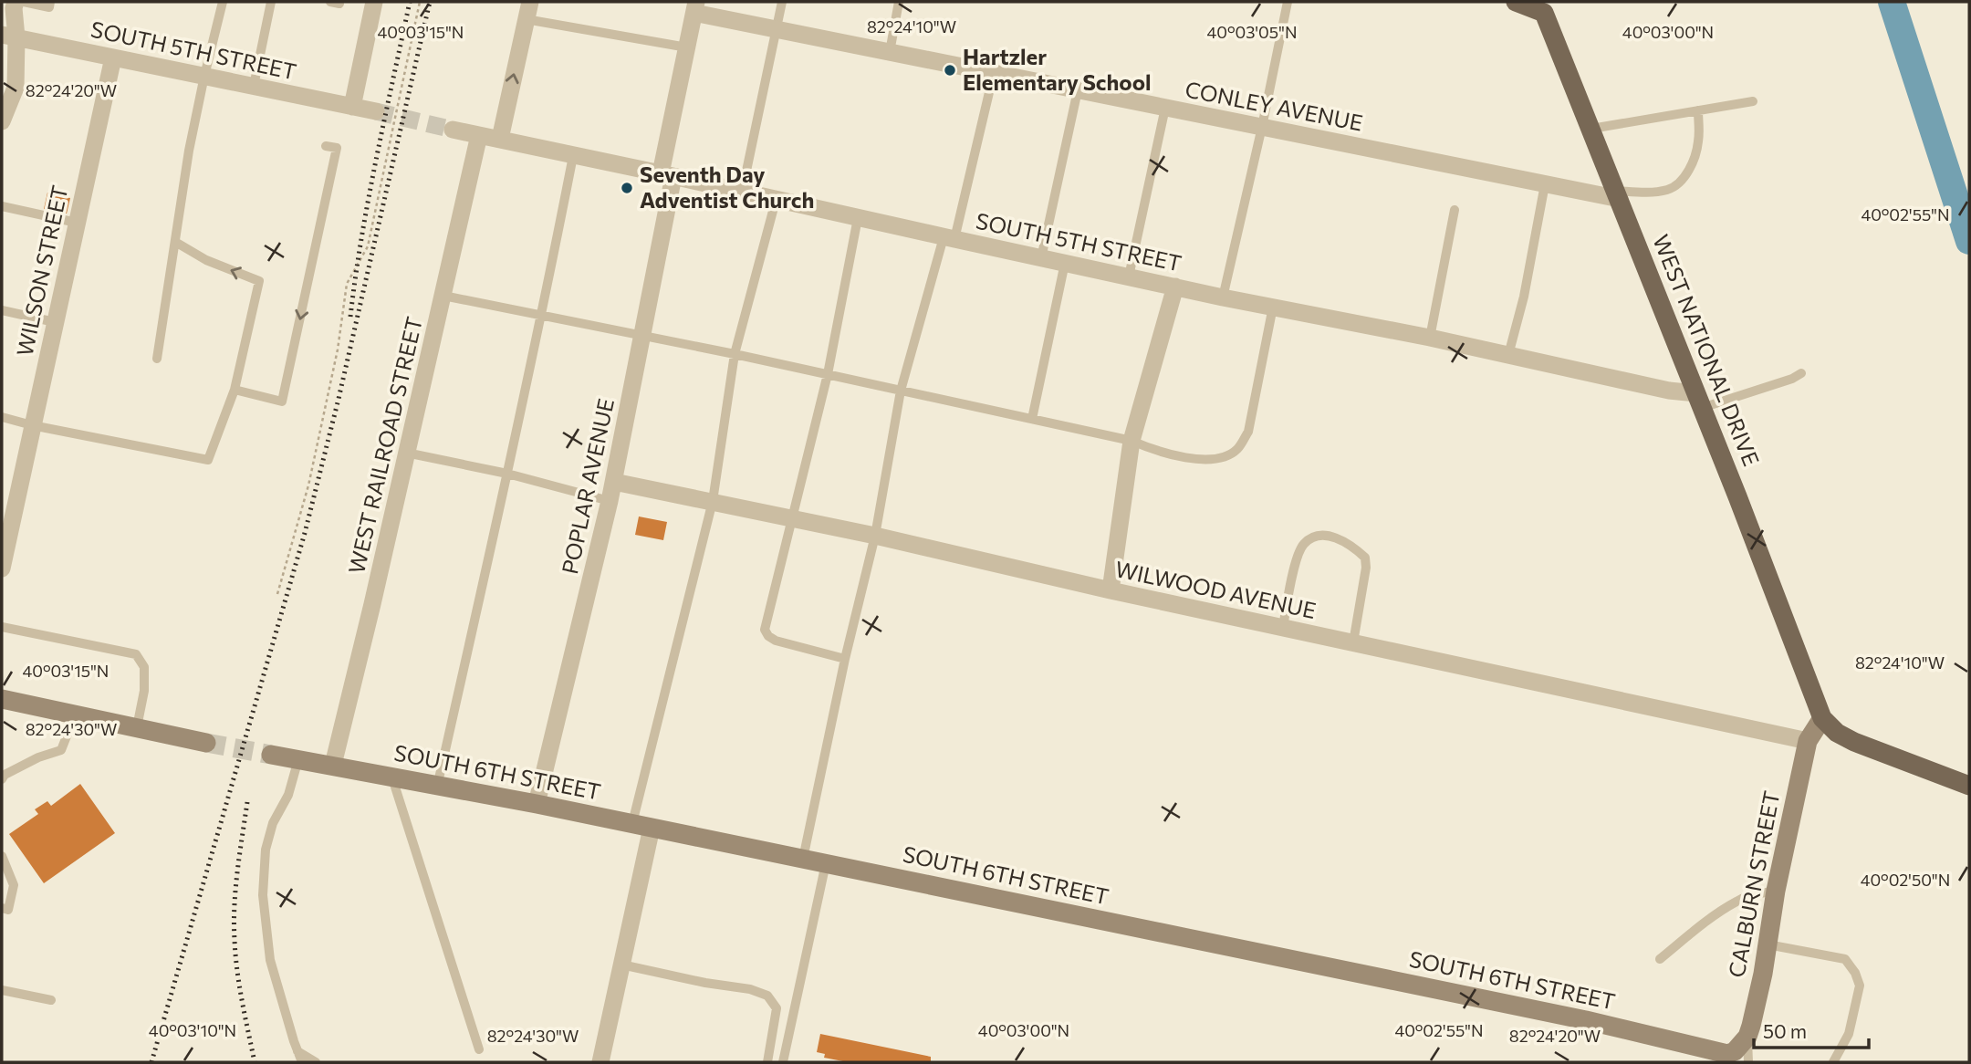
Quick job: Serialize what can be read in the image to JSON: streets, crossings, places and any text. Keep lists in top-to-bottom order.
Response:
{
  "streets": {
    "main road": ["WEST NATIONAL DRIVE"],
    "street": [
      "SOUTH 5TH STREET",
      "CONLEY AVENUE",
      "WILSON STREET",
      "WEST RAILROAD STREET",
      "POPLAR AVENUE",
      "WILWOOD AVENUE",
      "SOUTH 6TH STREET",
      "CALBURN STREET"
    ]
  },
  "crossings": [
    ["SOUTH 5TH STREET", "WILSON STREET"],
    ["SOUTH 5TH STREET", "WEST NATIONAL DRIVE"],
    ["SOUTH 5TH STREET", "WEST RAILROAD STREET"],
    ["SOUTH 5TH STREET", "POPLAR AVENUE"],
    ["CONLEY AVENUE", "WEST NATIONAL DRIVE"],
    ["CONLEY AVENUE", "POPLAR AVENUE"],
    ["WEST NATIONAL DRIVE", "CALBURN STREET"],
    ["WEST RAILROAD STREET", "SOUTH 6TH STREET"],
    ["POPLAR AVENUE", "WILWOOD AVENUE"],
    ["POPLAR AVENUE", "SOUTH 6TH STREET"],
    ["WILWOOD AVENUE", "CALBURN STREET"],
    ["SOUTH 6TH STREET", "CALBURN STREET"]
  ],
  "places": ["Hartzler Elementary School", "Seventh Day Adventist Church"],
  "scale_bar": "50 m",
  "coordinates": [
    "82°24'10\"W",
    "40°03'15\"N",
    "40°03'05\"N",
    "40°03'00\"N",
    "82°24'20\"W",
    "40°02'55\"N",
    "82°24'30\"W",
    "40°02'50\"N",
    "40°03'10\"N"
  ]
}
